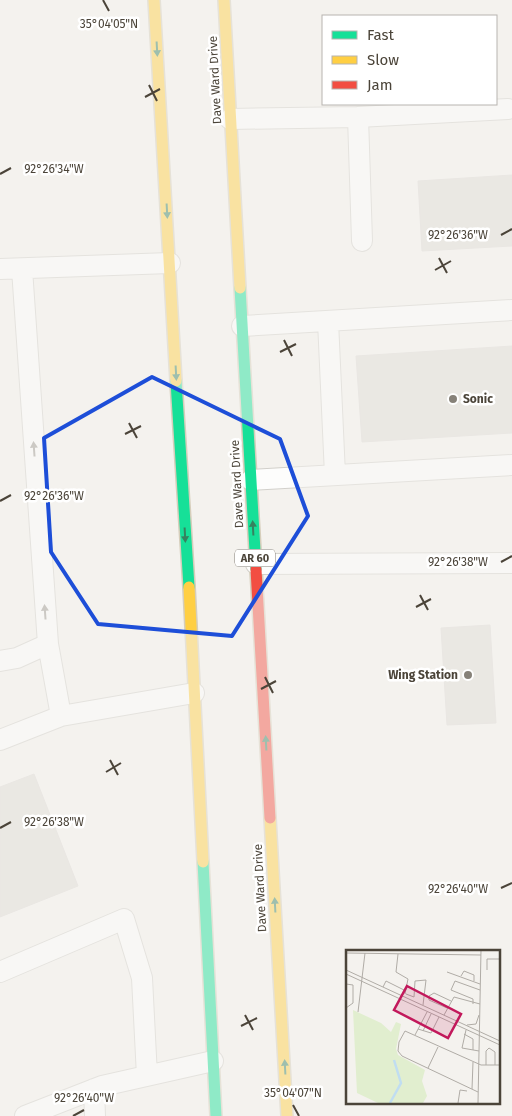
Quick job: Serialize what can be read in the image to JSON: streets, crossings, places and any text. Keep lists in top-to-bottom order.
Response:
{
  "streets": {
    "main road": ["Dave Ward Drive", "AR 60"]
  },
  "places": ["Sonic", "Wing Station"],
  "legend": ["Fast", "Slow", "Jam"],
  "coordinates": [
    "35°04'05\"N",
    "92°26'34\"W",
    "92°26'36\"W",
    "92°26'38\"W",
    "92°26'40\"W",
    "35°04'07\"N"
  ]
}
